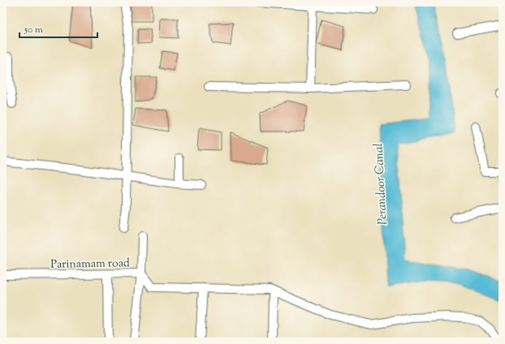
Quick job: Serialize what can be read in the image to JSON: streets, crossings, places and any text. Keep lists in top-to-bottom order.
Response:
{
  "streets": {
    "street": ["Parinamam road"]
  },
  "water": ["Perandoor Canal"],
  "scale_bar": "50 m"
}
